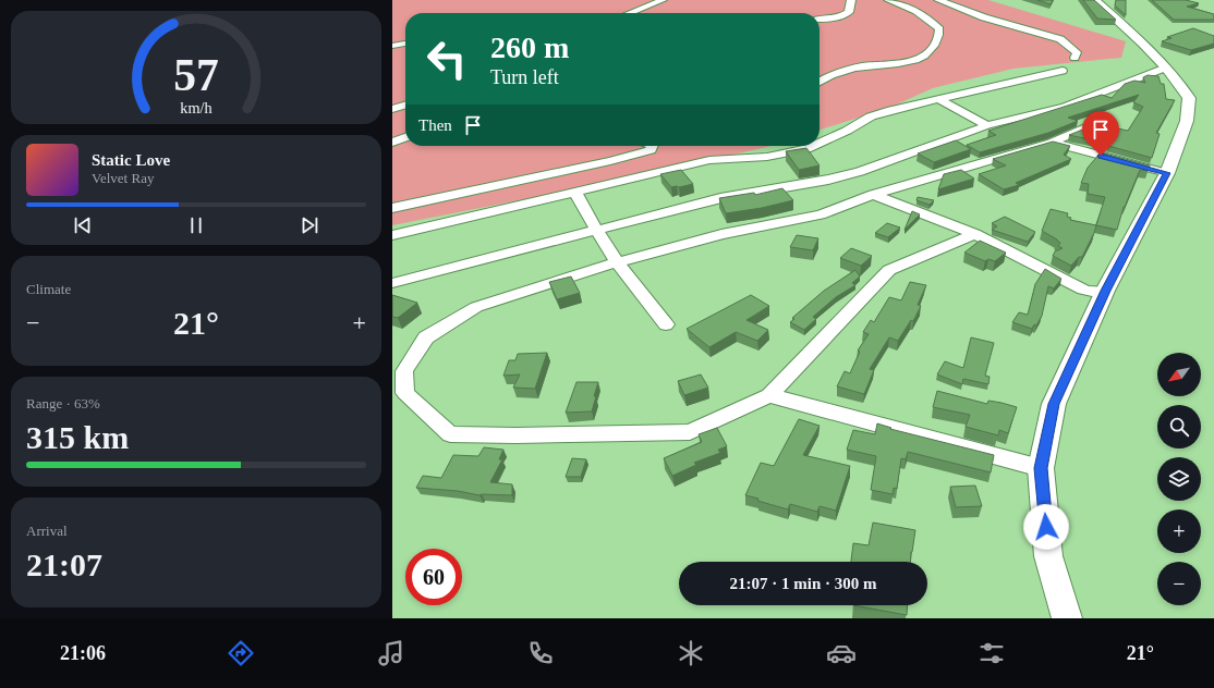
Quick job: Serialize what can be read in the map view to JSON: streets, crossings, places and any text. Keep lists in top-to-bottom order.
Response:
{
  "north": "bottom left",
  "page": {
    "turn": ["260 m", "Turn left"],
    "then": "Then",
    "song": ["Static Love", "Velvet Ray"],
    "tile": [
      "Climate",
      ["Range · 63%", "315 km"],
      ["Arrival", "21:07"]
    ],
    "heat": ["−", "21°", "+"],
    "map_buttons": ["+", "−"],
    "limit": "60",
    "trip": "21:07 · 1 min · 300 m",
    "tabs": ["21:06", "21°"],
    "gauge": ["57", "km/h"]
  }
}
